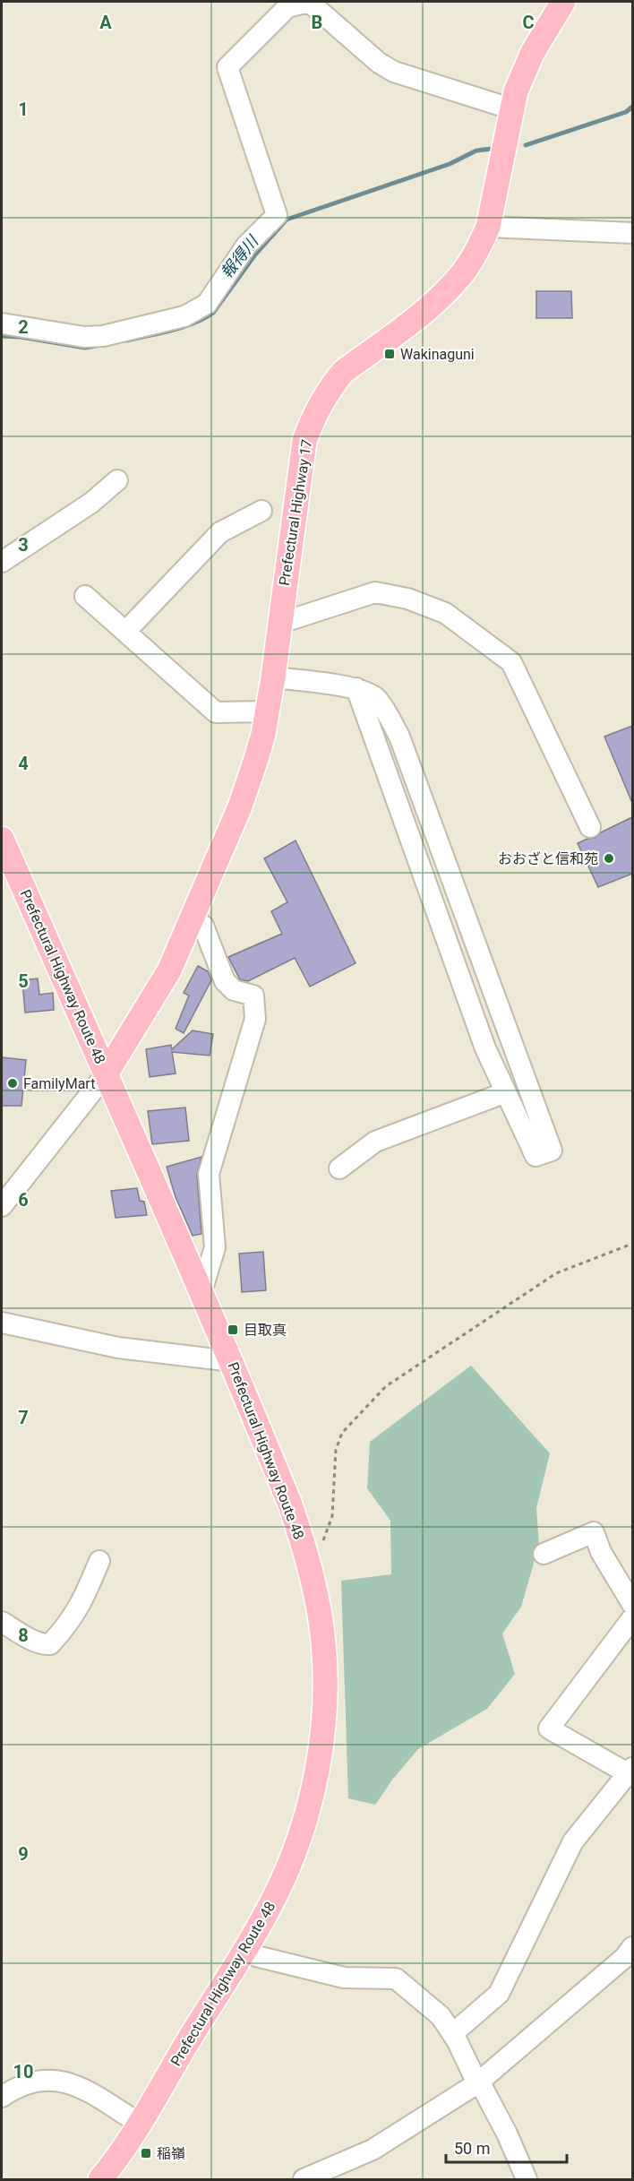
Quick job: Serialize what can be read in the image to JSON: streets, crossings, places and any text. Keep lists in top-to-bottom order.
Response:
{
  "streets": {
    "main road": ["Prefectural Highway 17", "Prefectural Highway Route 48"]
  },
  "crossings": [
    ["Prefectural Highway 17", "Prefectural Highway Route 48"]
  ],
  "water": ["報得川"],
  "places": {
    "transit": ["Wakinaguni", "目取真", "稲嶺"],
    "other": ["おおざと信和苑", "FamilyMart"]
  },
  "scale_bar": "50 m",
  "grid": {
    "columns": ["A", "B", "C"],
    "rows": [
      "1",
      "2",
      "3",
      "4",
      "5",
      "6",
      "7",
      "8",
      "9",
      "10"
    ]
  }
}
